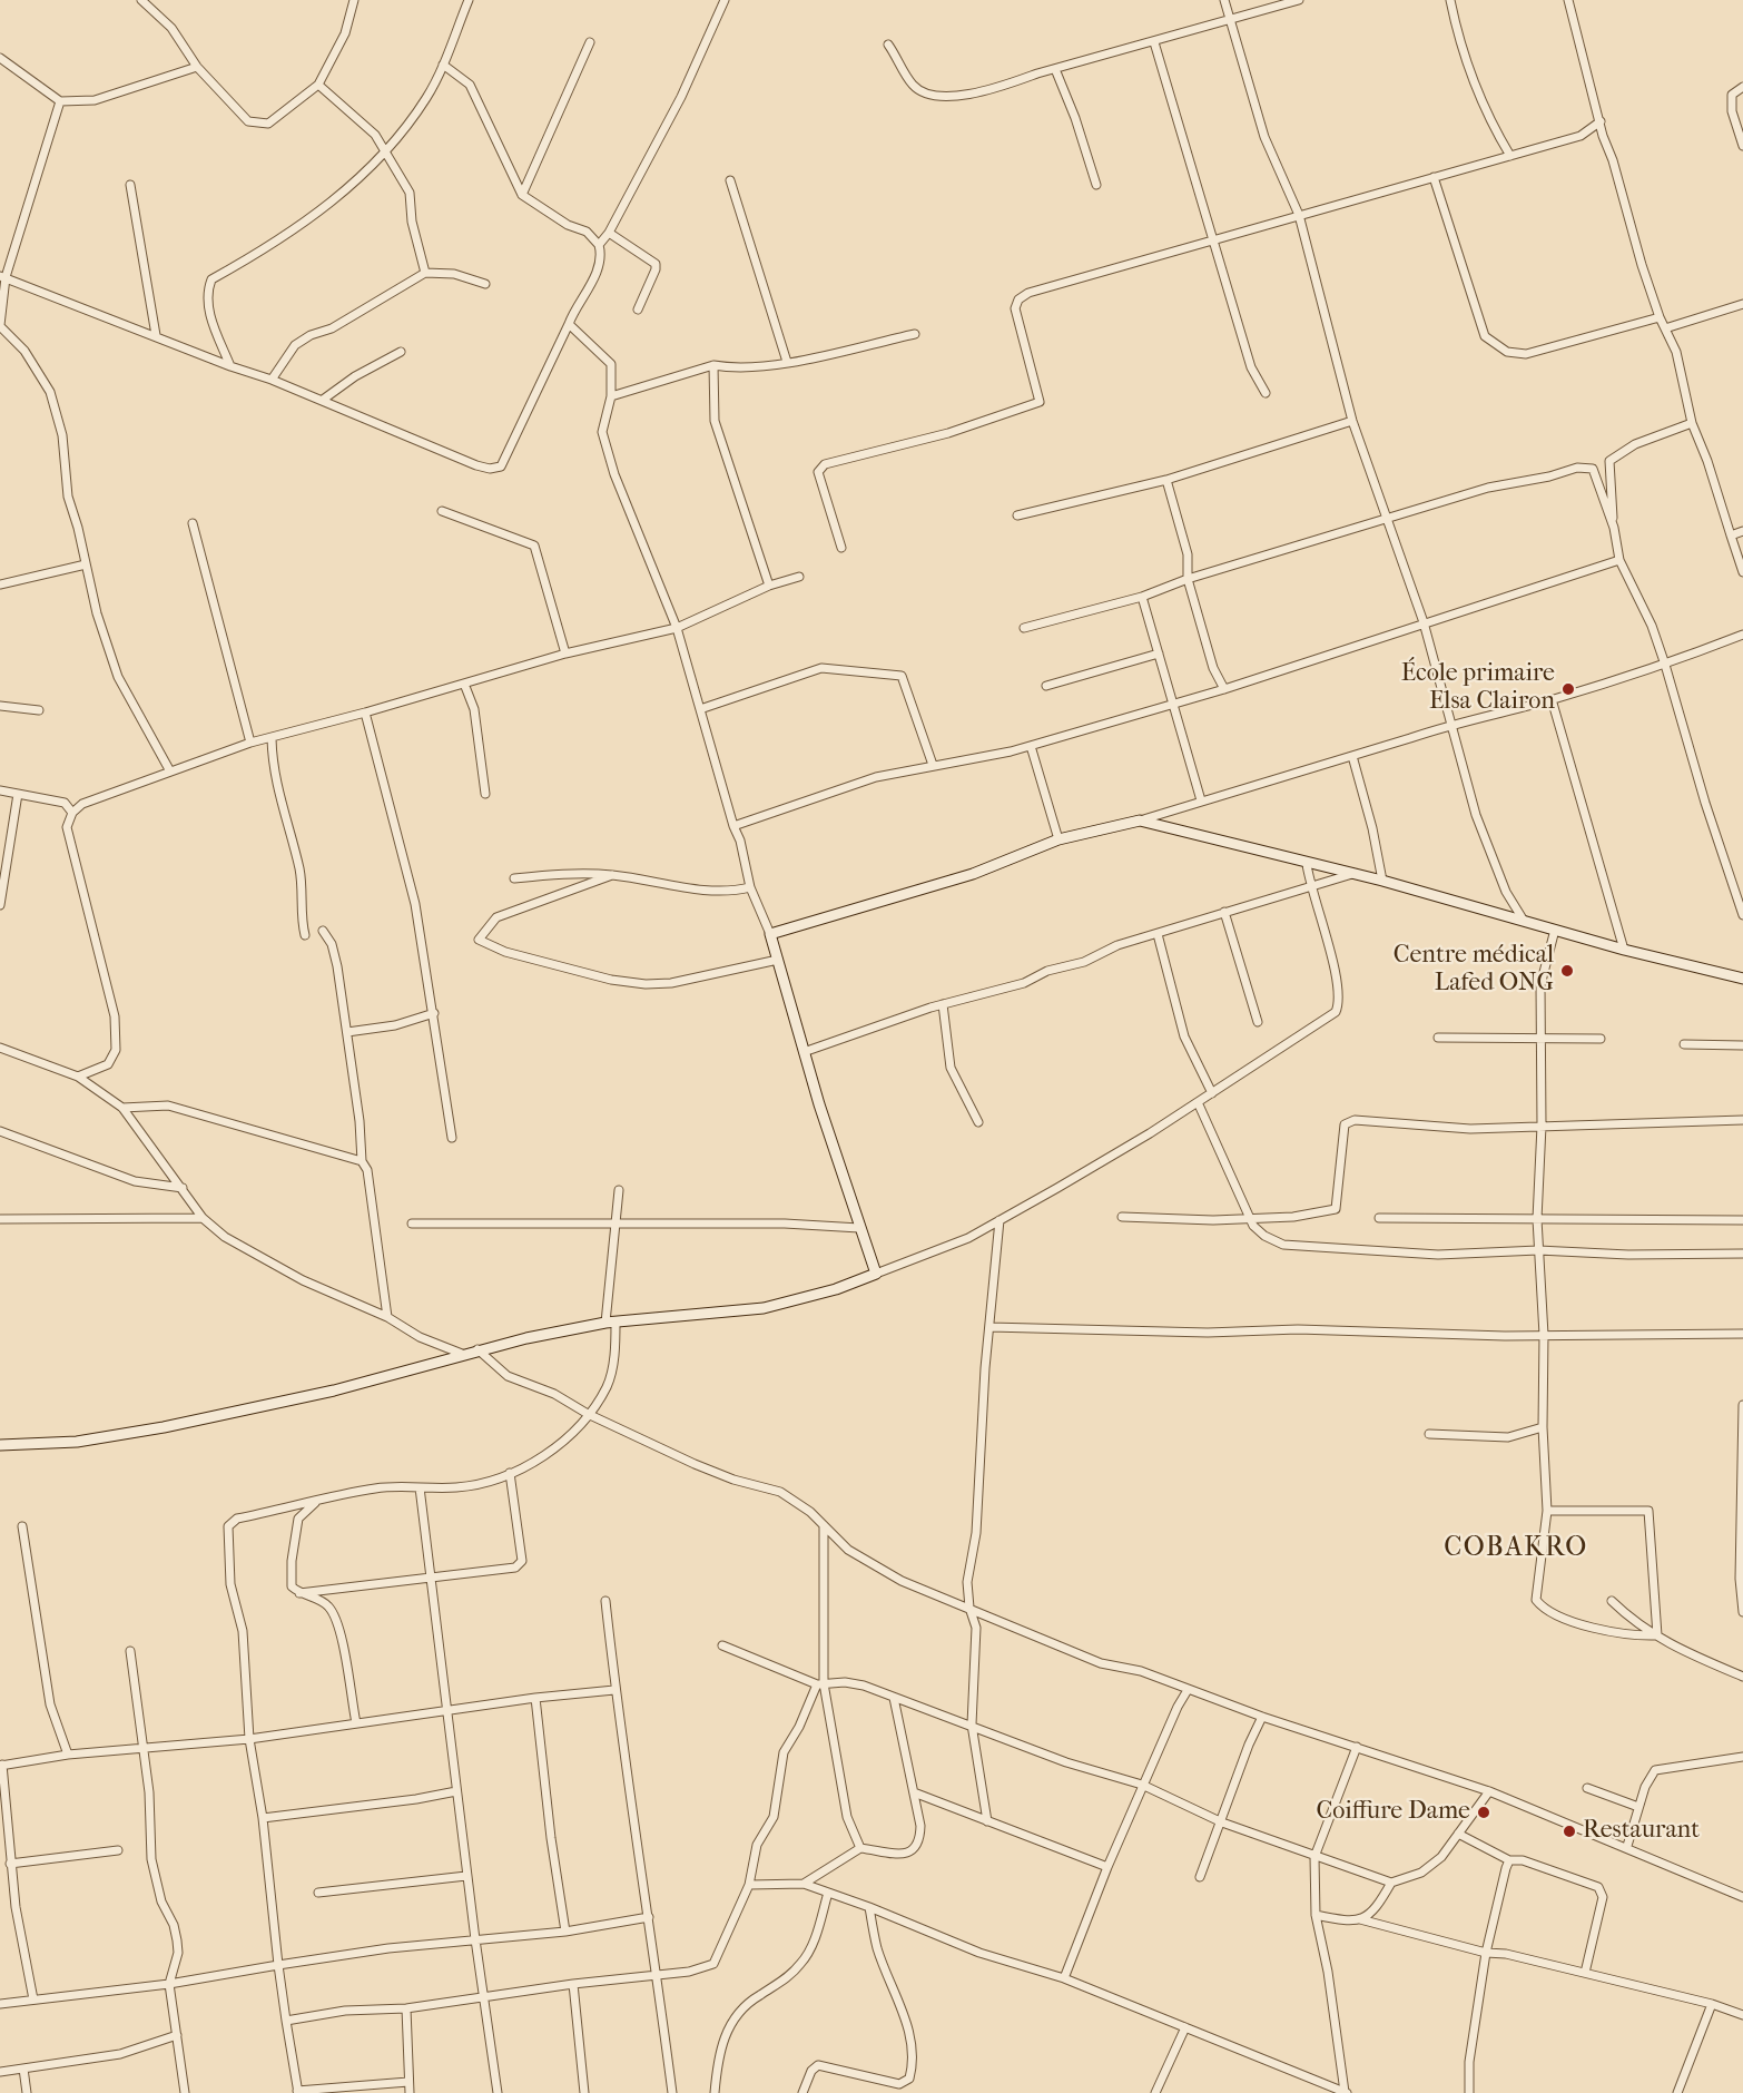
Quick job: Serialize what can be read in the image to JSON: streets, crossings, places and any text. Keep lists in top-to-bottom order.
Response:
{
  "districts": ["COBAKRO"],
  "places": [
    "École primaire Elsa Clairon",
    "Centre médical Lafed ONG",
    "Coiffure Dame",
    "Restaurant"
  ]
}
